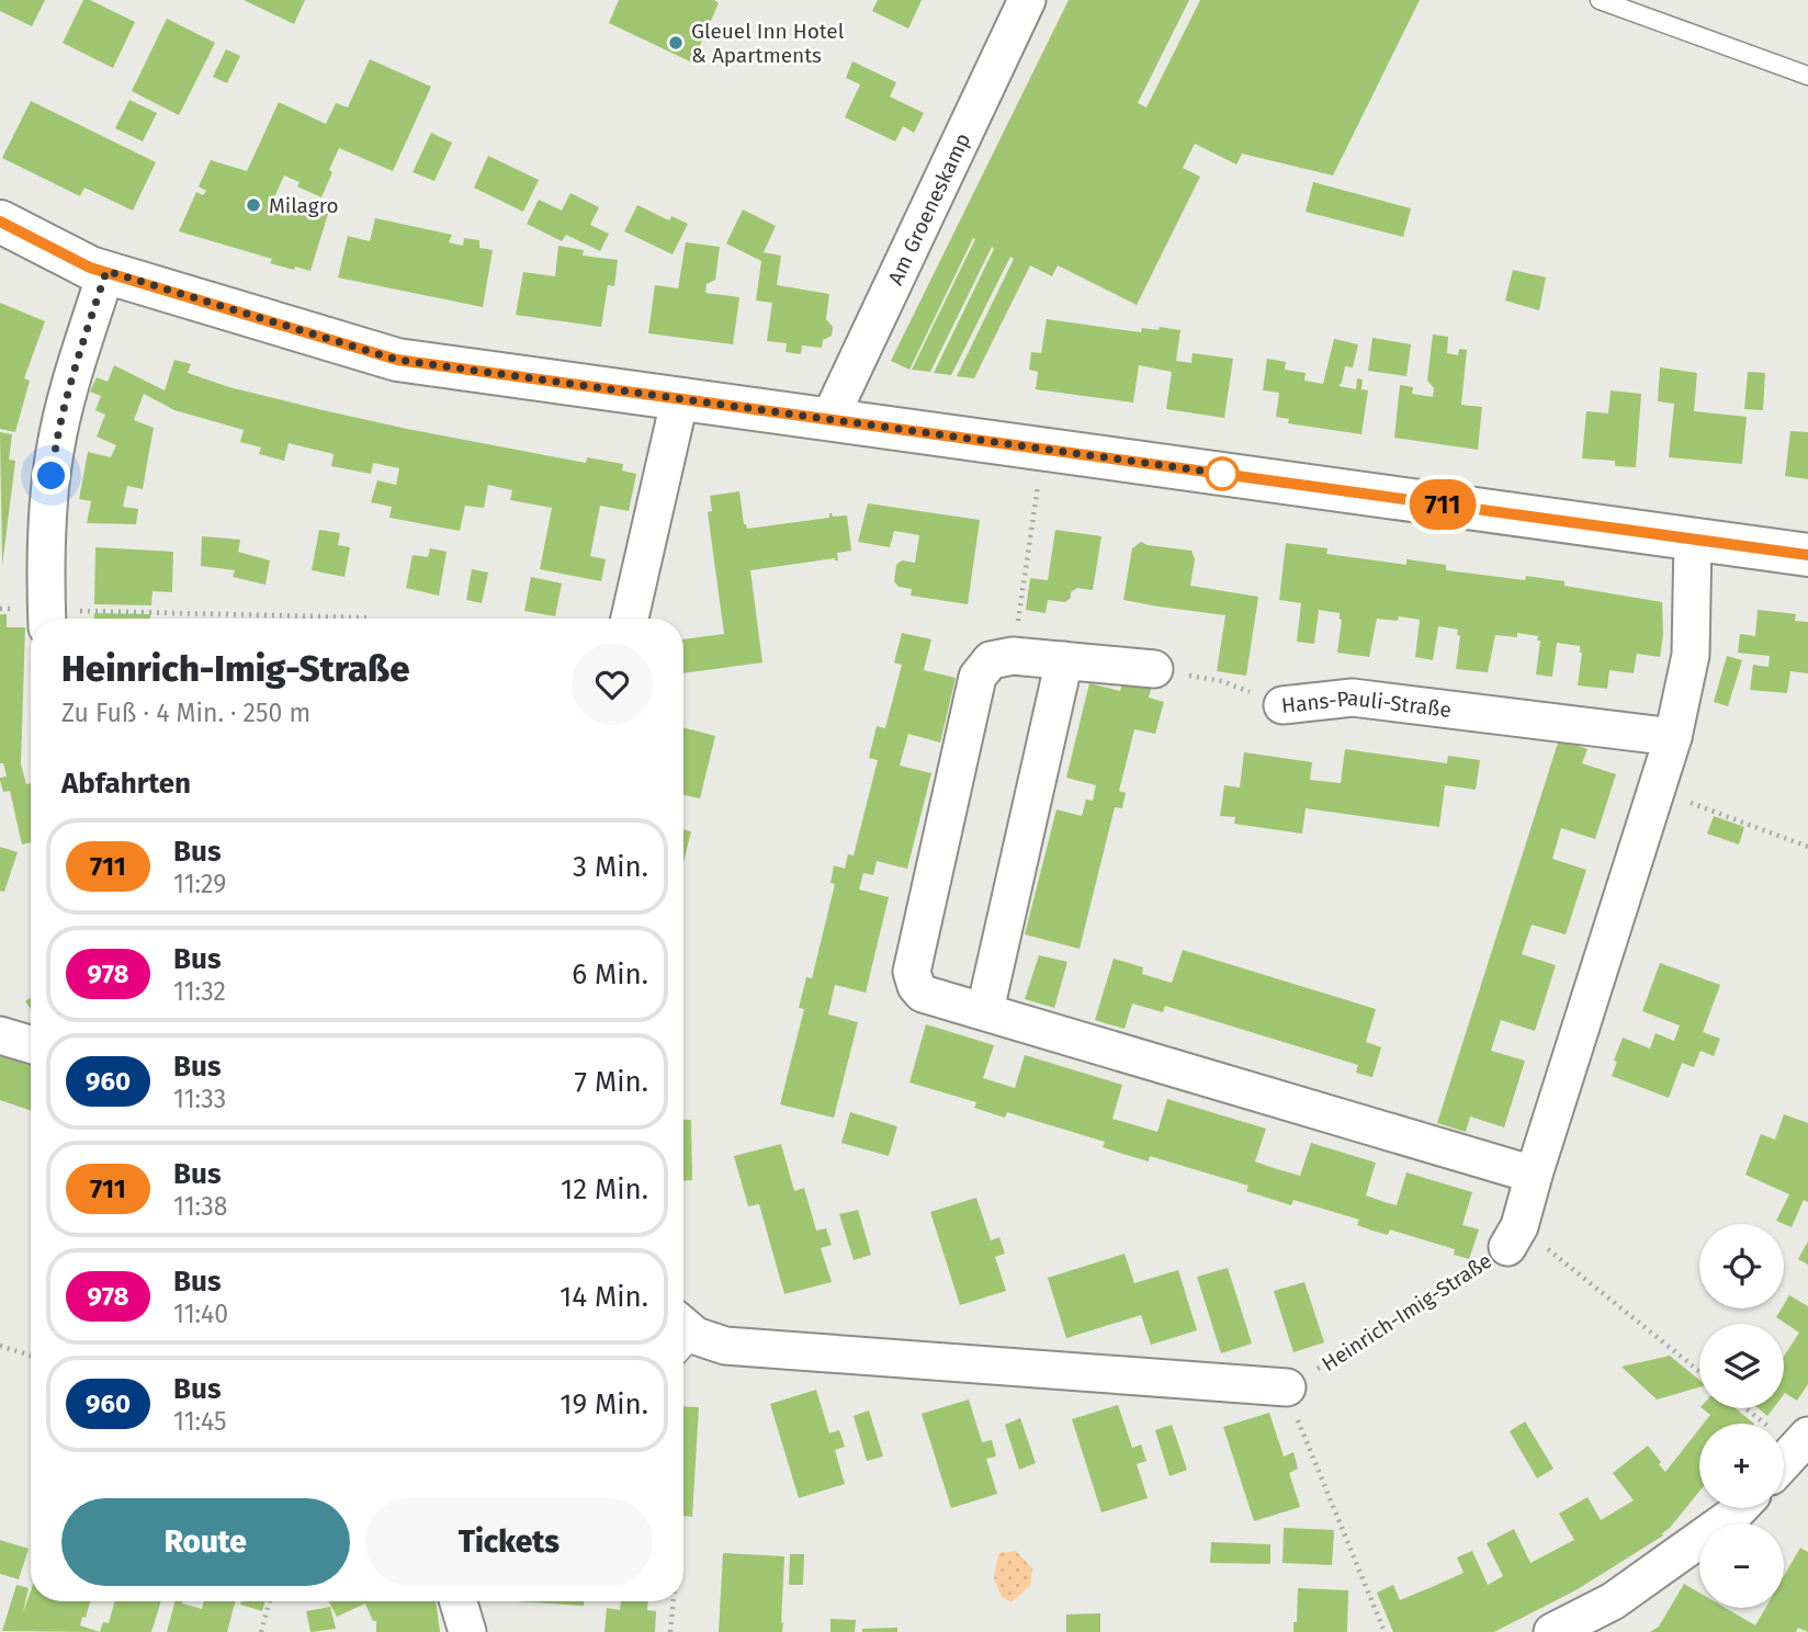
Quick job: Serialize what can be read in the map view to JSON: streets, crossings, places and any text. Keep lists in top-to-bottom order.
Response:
{
  "streets": {
    "street": ["Am Groeneskamp", "Hans-Pauli-Straße"],
    "path": ["Heinrich-Imig-Straße"]
  },
  "places": ["Gleuel Inn Hotel & Apartments", "Milagro"],
  "lines": ["bus line 711"],
  "page": {
    "on_map": "711",
    "heading": [
      ["Heinrich-Imig-Straße", "Zu Fuß · 4 Min. · 250 m"],
      "Abfahrten"
    ],
    "list": [
      {
        "mark": "711",
        "name": "Bus",
        "note": "11:29",
        "value": "3 Min."
      },
      {
        "mark": "978",
        "name": "Bus",
        "note": "11:32",
        "value": "6 Min."
      },
      {
        "mark": "960",
        "name": "Bus",
        "note": "11:33",
        "value": "7 Min."
      },
      {
        "mark": "711",
        "name": "Bus",
        "note": "11:38",
        "value": "12 Min."
      },
      {
        "mark": "978",
        "name": "Bus",
        "note": "11:40",
        "value": "14 Min."
      },
      {
        "mark": "960",
        "name": "Bus",
        "note": "11:45",
        "value": "19 Min."
      }
    ],
    "map_buttons": ["+", "−"],
    "buttons": ["Route", "Tickets"]
  }
}
